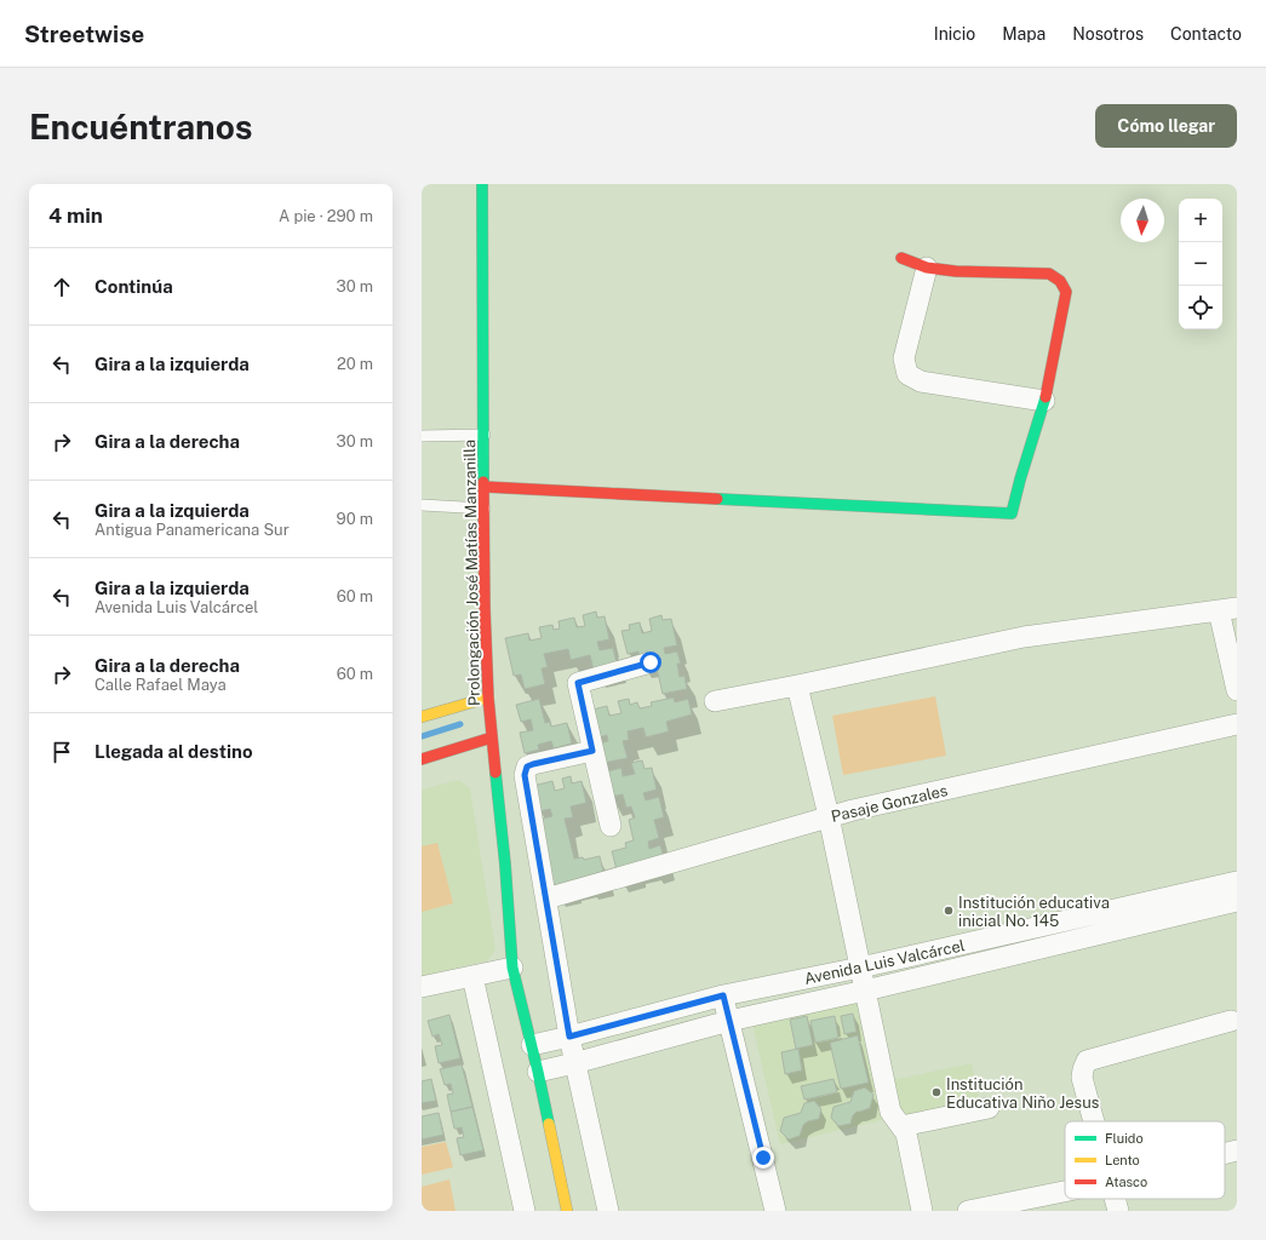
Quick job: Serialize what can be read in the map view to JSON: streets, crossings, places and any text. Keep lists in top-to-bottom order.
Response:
{
  "streets": {
    "street": ["Prolongación José Matías Manzanilla", "Pasaje Gonzales", "Avenida Luis Valcárcel"]
  },
  "crossings": [
    ["Prolongación José Matías Manzanilla", "Avenida Luis Valcárcel"]
  ],
  "places": ["Institución educativa inicial No. 145", "Institución Educativa Niño Jesus"],
  "legend": ["Fluido", "Lento", "Atasco"],
  "north": "bottom",
  "page": {
    "header": "Streetwise",
    "nav": [
      "Inicio",
      "Mapa",
      "Nosotros",
      "Contacto"
    ],
    "buttons": "Cómo llegar",
    "title": "Encuéntranos",
    "heading": ["4 min", "A pie · 290 m"],
    "map_buttons": ["+", "−"],
    "list": [
      ["Continúa", "30 m"],
      ["Gira a la izquierda", "20 m"],
      ["Gira a la derecha", "30 m"],
      ["Gira a la izquierda", "Antigua Panamericana Sur", "90 m"],
      ["Gira a la izquierda", "Avenida Luis Valcárcel", "60 m"],
      ["Gira a la derecha", "Calle Rafael Maya", "60 m"],
      "Llegada al destino"
    ]
  }
}
